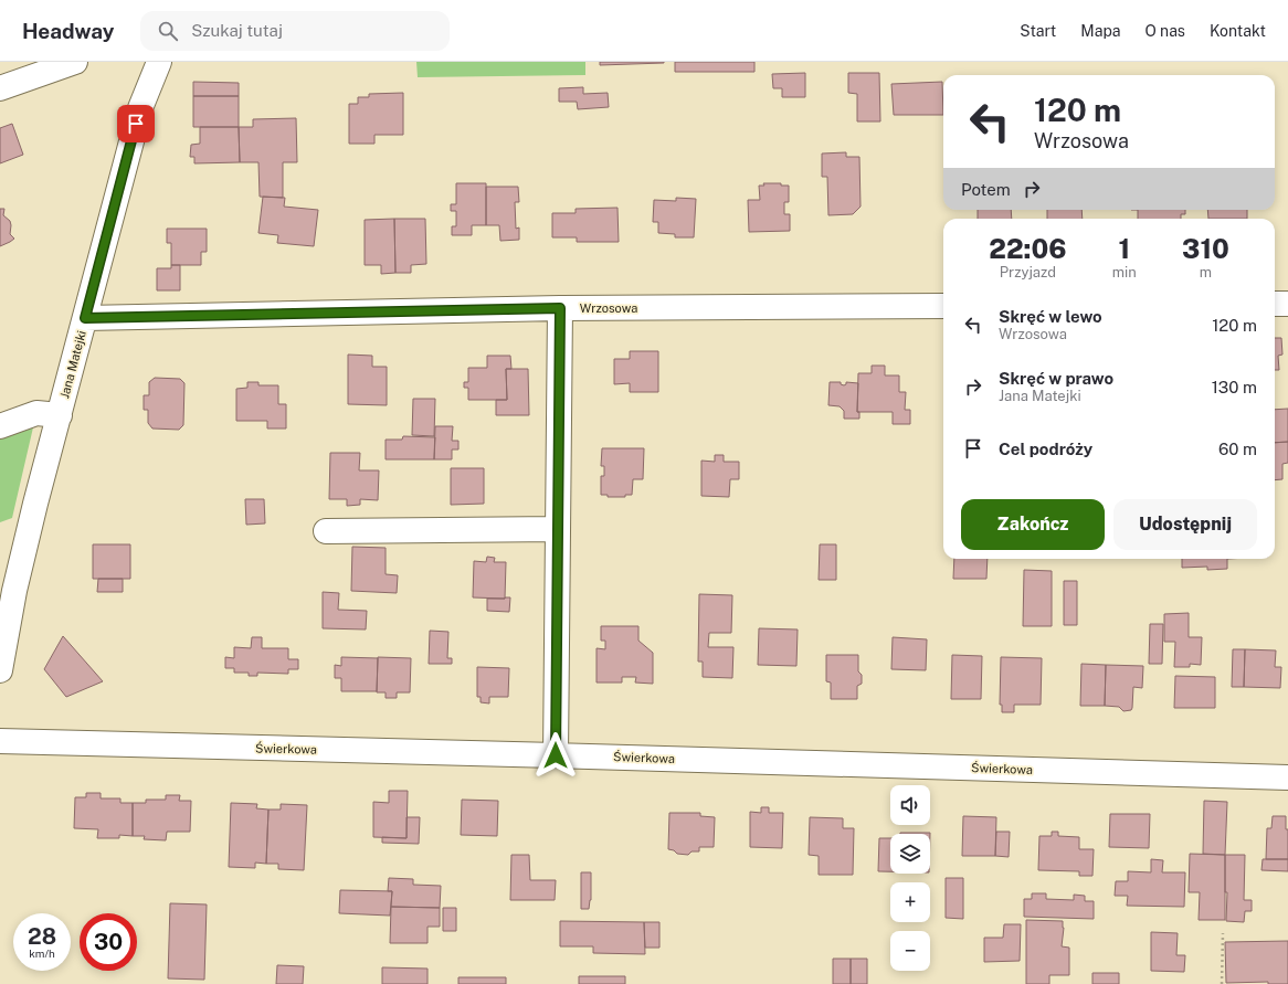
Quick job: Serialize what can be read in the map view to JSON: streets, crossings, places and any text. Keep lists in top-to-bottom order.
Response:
{
  "streets": {
    "street": ["Wrzosowa", "Jana Matejki", "Świerkowa"]
  },
  "crossings": [
    ["Wrzosowa", "Jana Matejki"]
  ],
  "page": {
    "header": "Headway",
    "search": "Szukaj tutaj",
    "nav": [
      "Start",
      "Mapa",
      "O nas",
      "Kontakt"
    ],
    "turn": ["120 m", "Wrzosowa"],
    "then": "Potem",
    "eta": [
      "22:06",
      "Przyjazd",
      "1",
      "min",
      "310",
      "m"
    ],
    "list": [
      {
        "name": "Skręć w lewo",
        "note": "Wrzosowa",
        "value": "120 m"
      },
      {
        "name": "Skręć w prawo",
        "note": "Jana Matejki",
        "value": "130 m"
      },
      {
        "name": "Cel podróży",
        "value": "60 m"
      }
    ],
    "buttons": ["Zakończ", "Udostępnij"],
    "map_buttons": ["+", "−"],
    "speed": "28 km/h",
    "limit": "30"
  }
}
